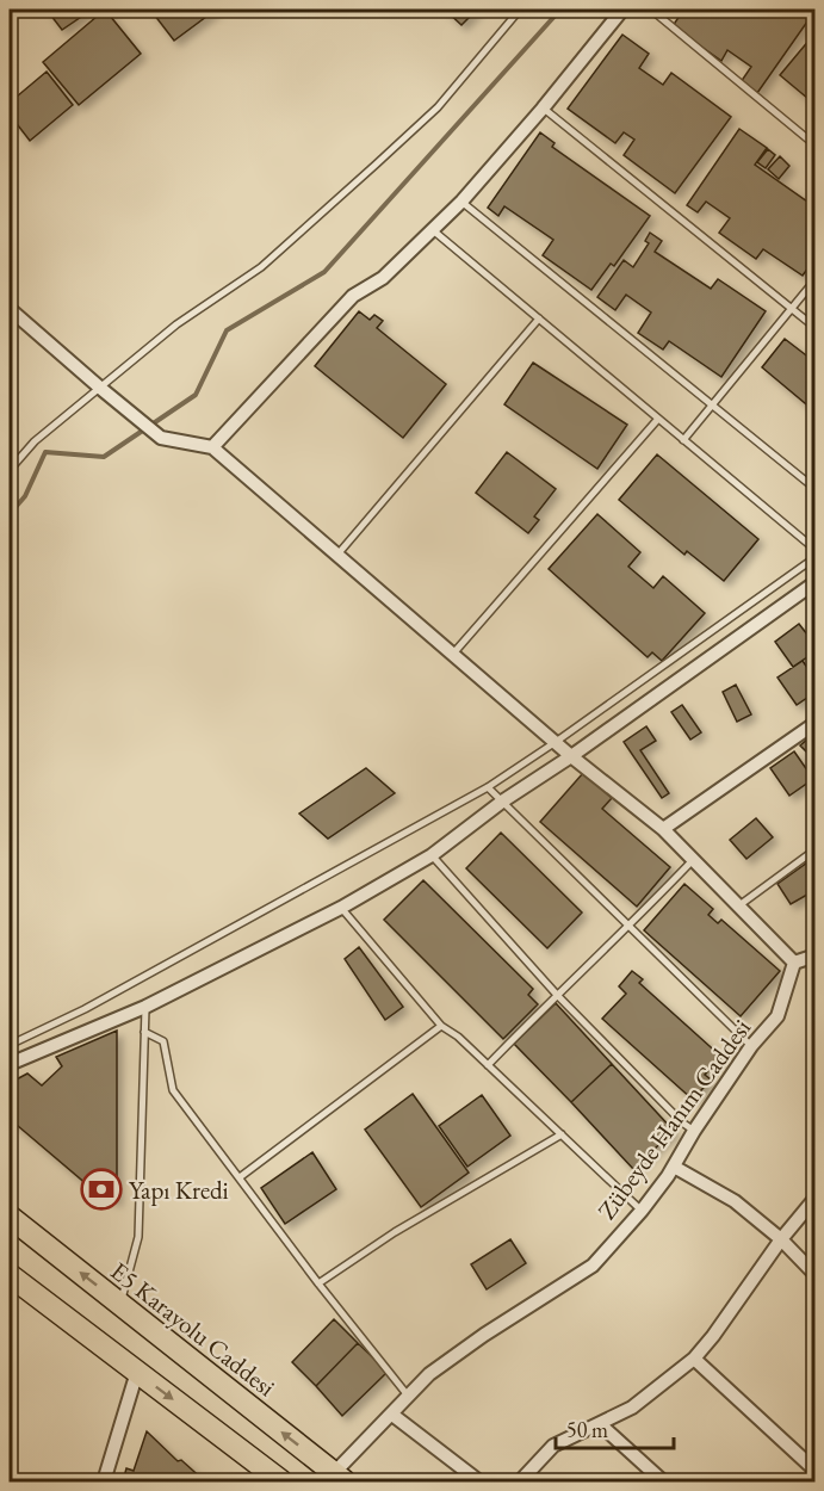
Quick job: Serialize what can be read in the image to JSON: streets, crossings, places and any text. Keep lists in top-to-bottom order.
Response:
{
  "streets": {
    "highway": ["E5 Karayolu Caddesi"],
    "street": ["Zübeyde Hanım Caddesi"]
  },
  "crossings": [
    ["Zübeyde Hanım Caddesi", "E5 Karayolu Caddesi"]
  ],
  "places": {
    "bank": ["Yapı Kredi"]
  },
  "scale_bar": "50 m"
}
